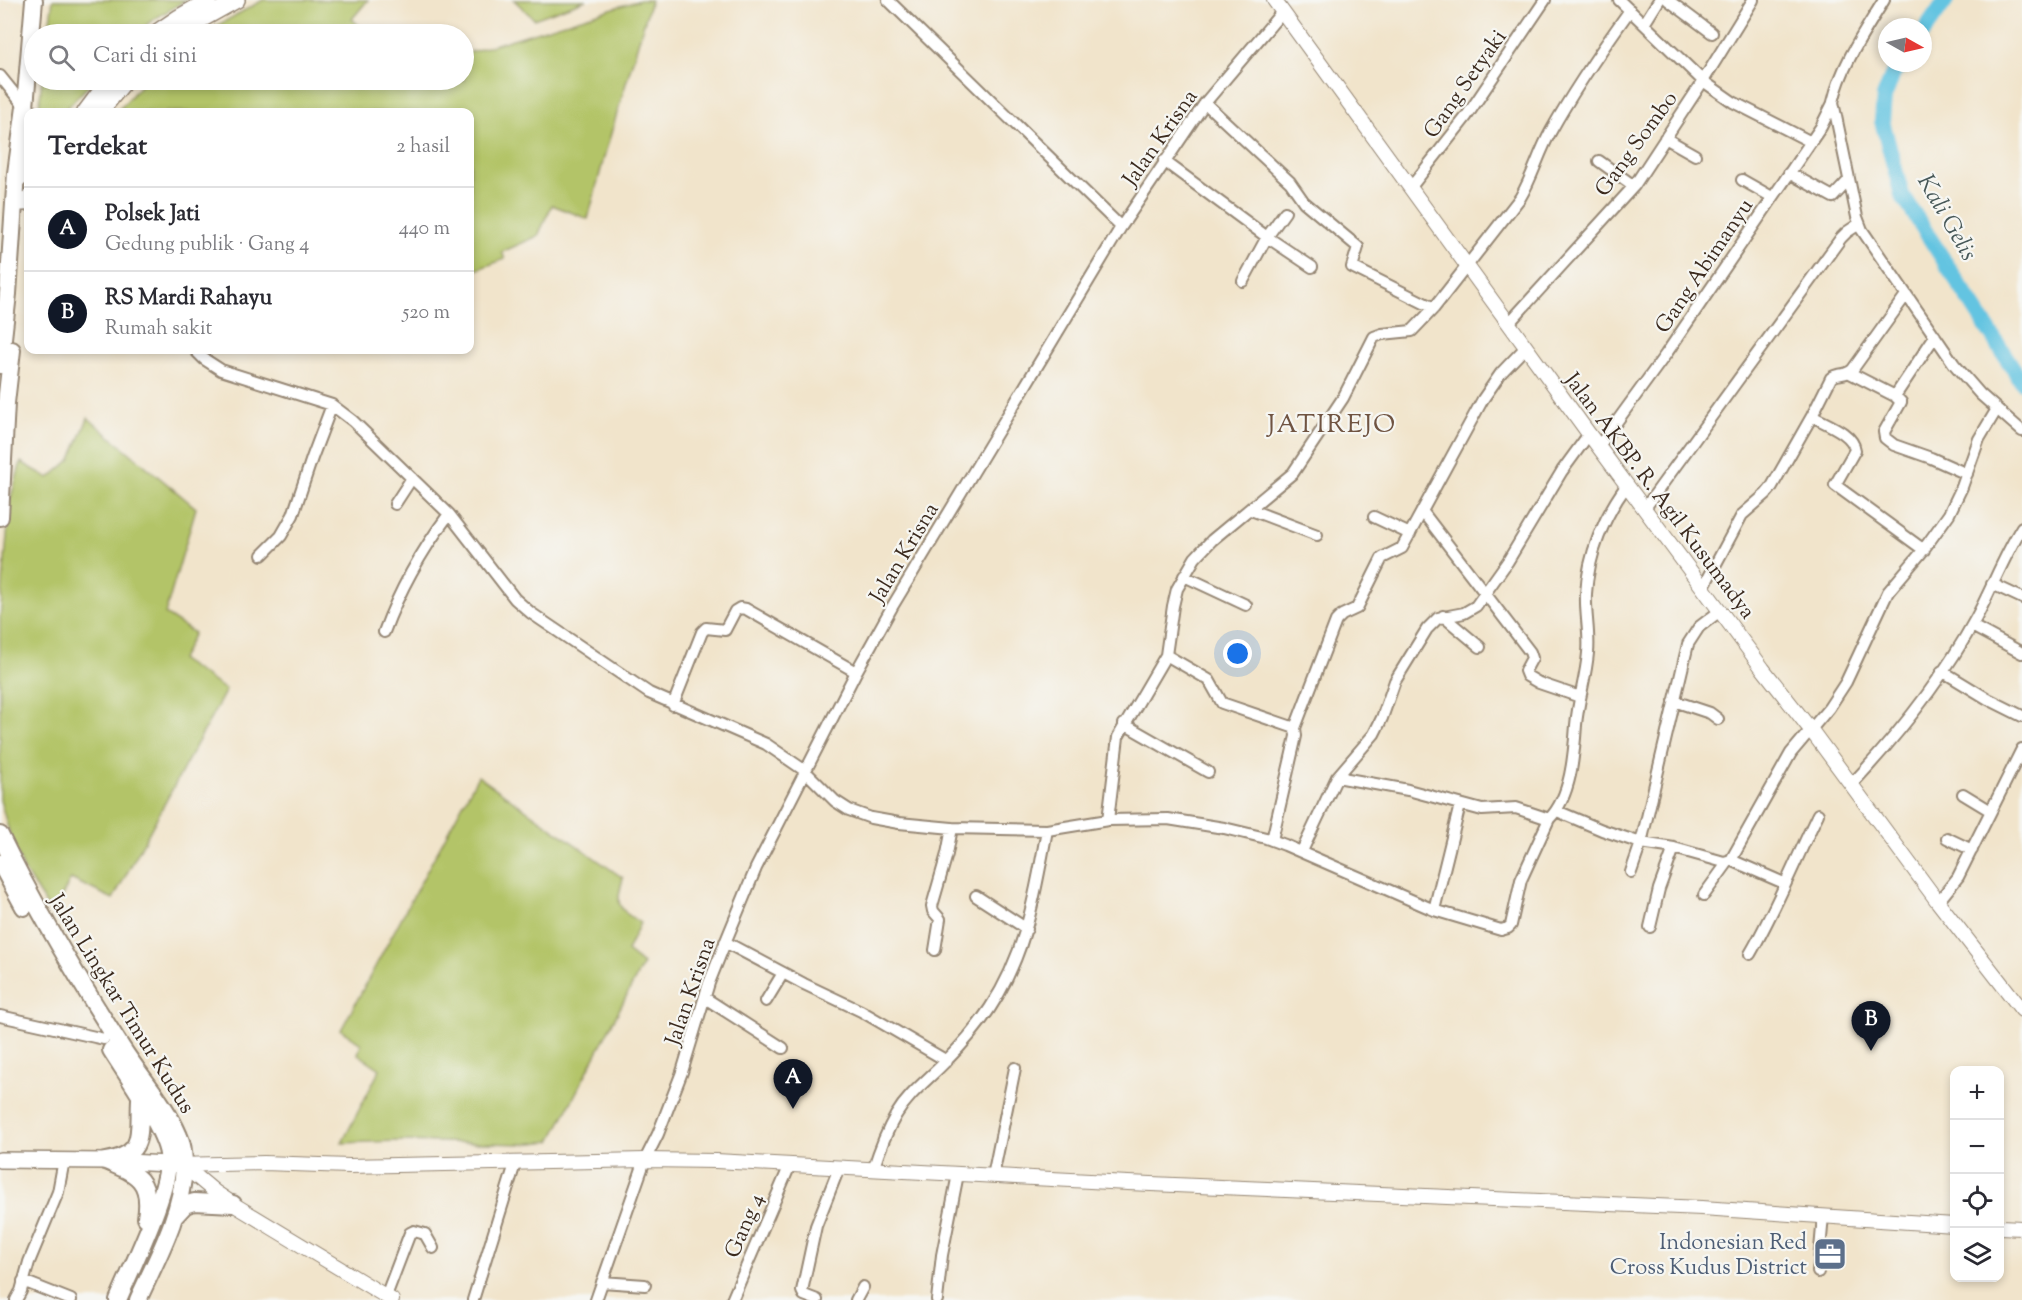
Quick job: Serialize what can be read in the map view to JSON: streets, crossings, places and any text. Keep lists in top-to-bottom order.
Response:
{
  "streets": {
    "highway": ["Jalan Lingkar Timur Kudus"],
    "main road": ["Jalan AKBP. R. Agil Kusumadya"],
    "street": [
      "Gang Setyaki",
      "Jalan Krisna",
      "Gang Sombo",
      "Gang Abimanyu",
      "Gang 4"
    ]
  },
  "crossings": [
    ["Gang Setyaki", "Jalan AKBP. R. Agil Kusumadya"],
    ["Jalan Krisna", "Jalan AKBP. R. Agil Kusumadya"],
    ["Gang Sombo", "Jalan AKBP. R. Agil Kusumadya"],
    ["Gang Abimanyu", "Jalan AKBP. R. Agil Kusumadya"]
  ],
  "districts": ["JATIREJO"],
  "water": ["Kali Gelis"],
  "places": {
    "office": ["Indonesian Red Cross Kudus District"]
  },
  "north": "right",
  "page": {
    "search": "Cari di sini",
    "heading": ["Terdekat", "2 hasil"],
    "list": [
      {
        "mark": "A",
        "name": "Polsek Jati",
        "note": "Gedung publik · Gang 4",
        "value": "440 m"
      },
      {
        "mark": "B",
        "name": "RS Mardi Rahayu",
        "note": "Rumah sakit",
        "value": "520 m"
      }
    ],
    "pins": ["B", "A"],
    "map_buttons": ["+", "−"]
  }
}
